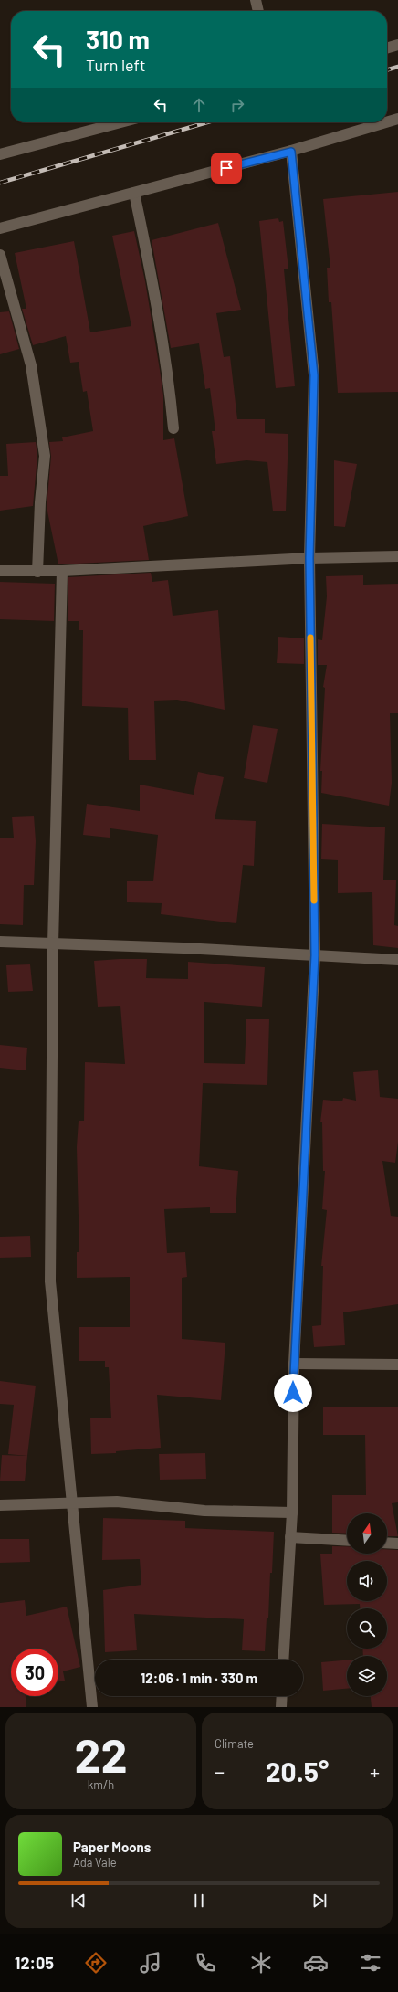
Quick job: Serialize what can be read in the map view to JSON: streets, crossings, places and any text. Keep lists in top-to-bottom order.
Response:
{
  "north": "top",
  "page": {
    "turn": ["310 m", "Turn left"],
    "limit": "30",
    "trip": "12:06 · 1 min · 330 m",
    "tile": [
      ["22", "km/h"],
      "Climate"
    ],
    "heat": ["−", "20.5°", "+"],
    "song": ["Paper Moons", "Ada Vale"],
    "tabs": "12:05"
  }
}
